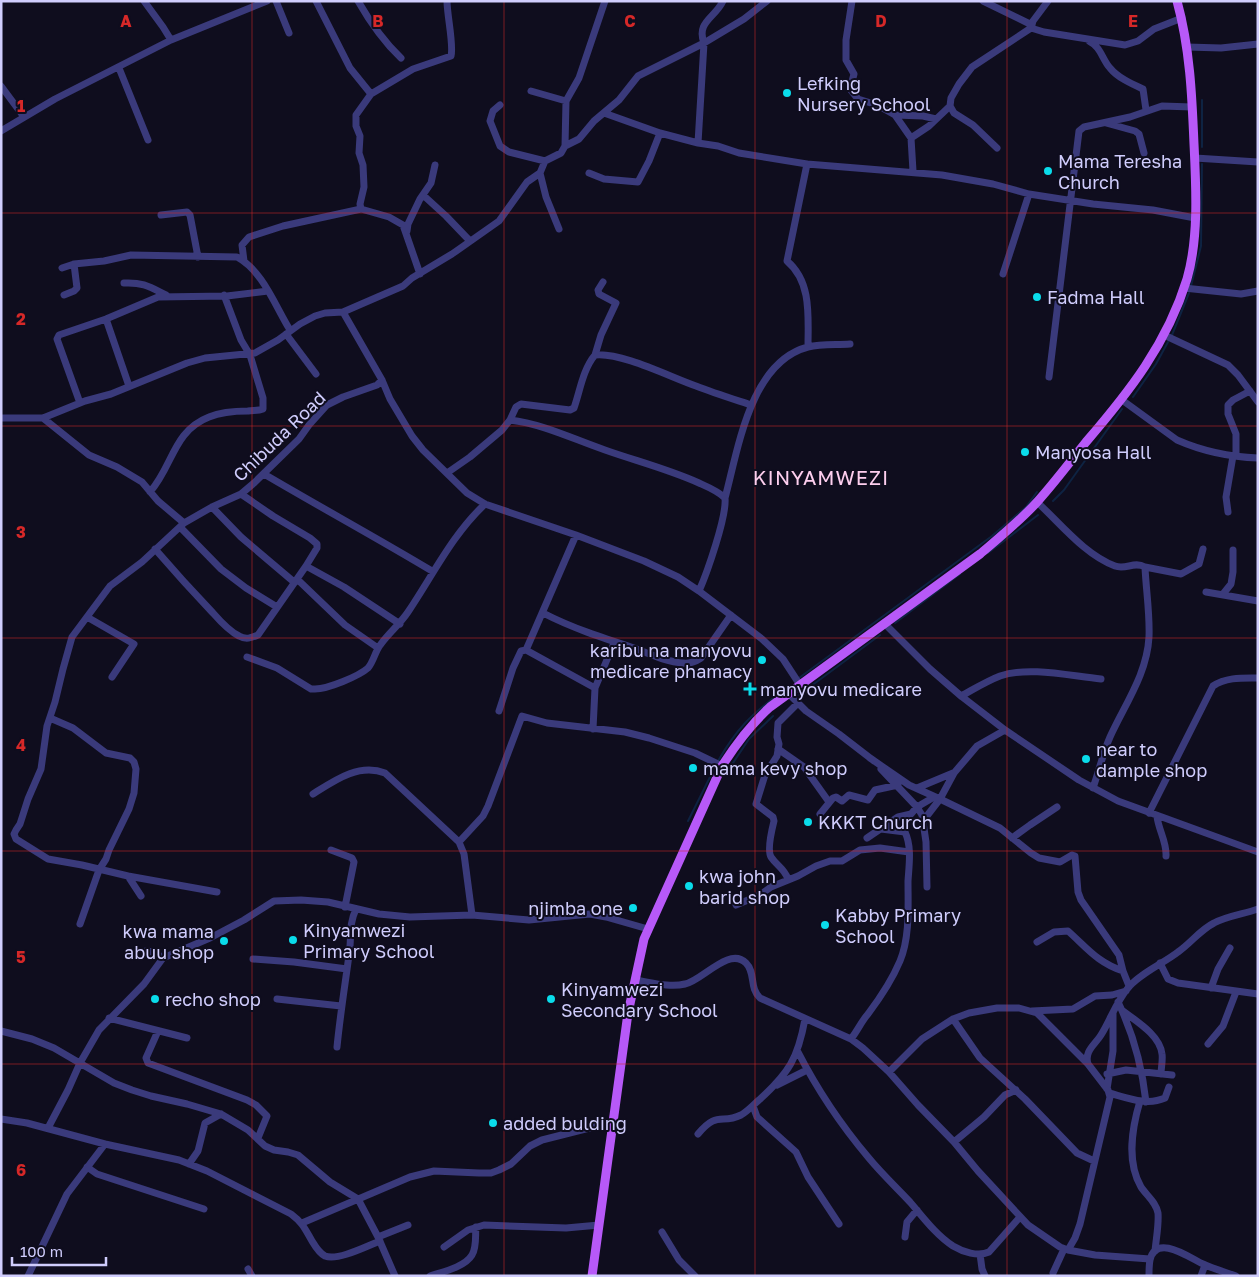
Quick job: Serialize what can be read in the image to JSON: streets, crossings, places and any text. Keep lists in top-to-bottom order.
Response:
{
  "streets": {
    "street": ["Chibuda Road"]
  },
  "districts": ["KINYAMWEZI"],
  "places": {
    "other": [
      "Lefking Nursery School",
      "Mama Teresha Church",
      "Fadma Hall",
      "Manyosa Hall",
      "karibu na manyovu medicare phamacy",
      "near to dample shop",
      "mama kevy shop",
      "KKKT Church",
      "kwa john barid shop",
      "njimba one",
      "Kabby Primary School",
      "Kinyamwezi Primary School",
      "kwa mama abuu shop",
      "recho shop",
      "Kinyamwezi Secondary School",
      "added bulding"
    ],
    "health": ["manyovu medicare"]
  },
  "scale_bar": "100 m",
  "grid": {
    "columns": [
      "A",
      "B",
      "C",
      "D",
      "E"
    ],
    "rows": [
      "1",
      "2",
      "3",
      "4",
      "5",
      "6"
    ]
  }
}
